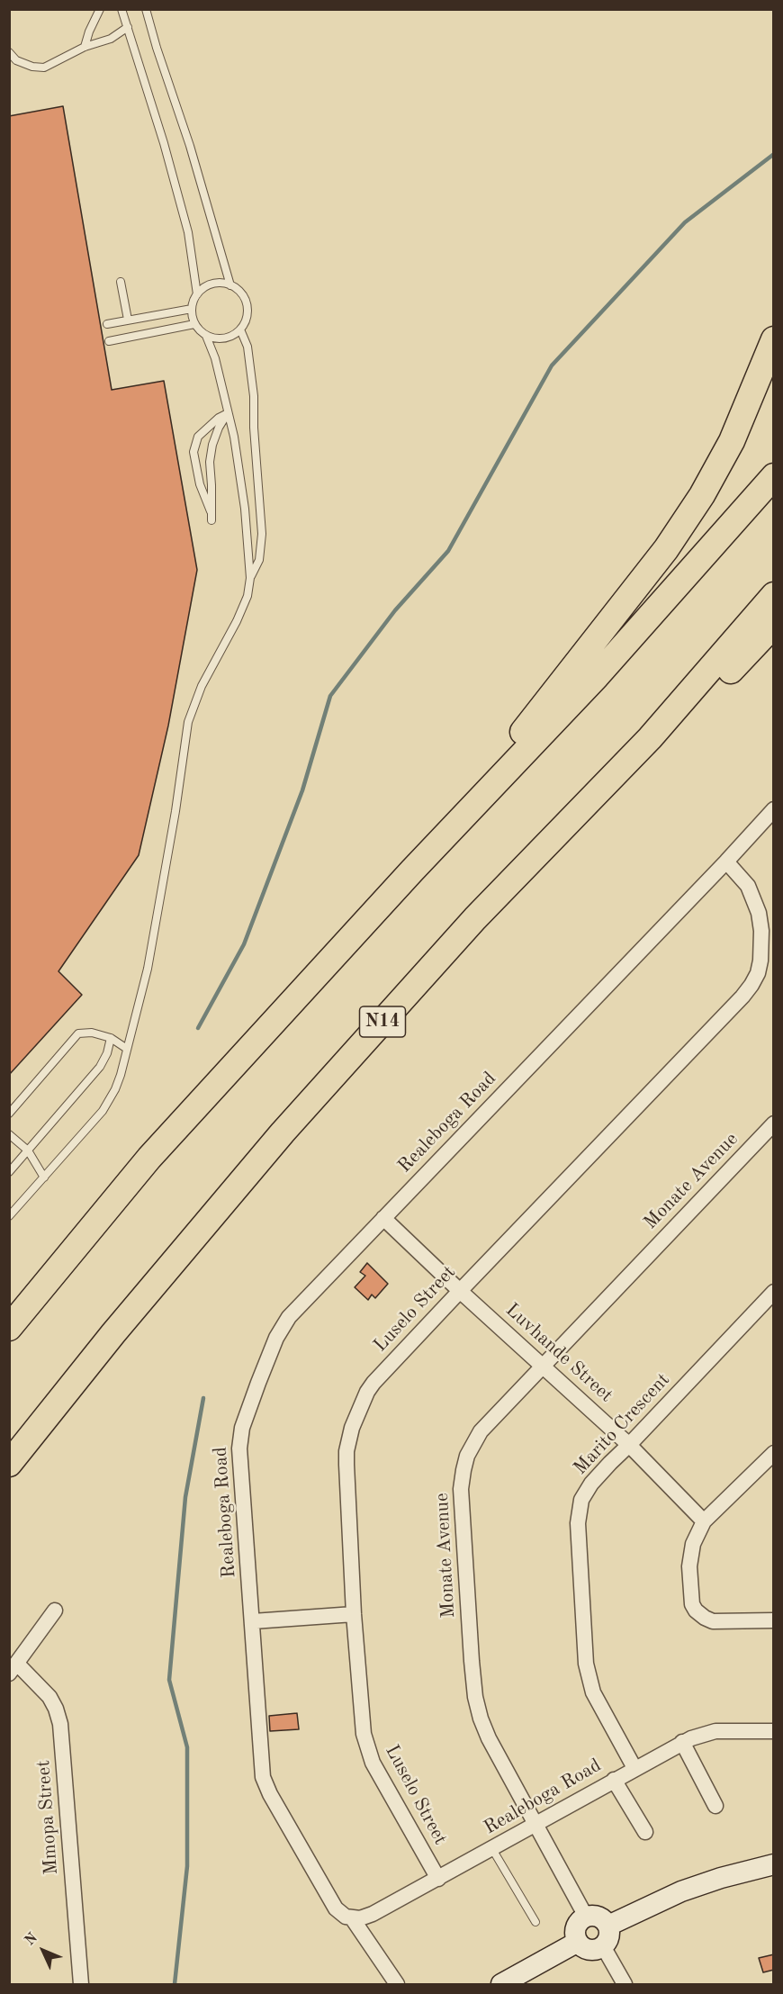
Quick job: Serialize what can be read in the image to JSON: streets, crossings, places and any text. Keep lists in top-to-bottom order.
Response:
{
  "streets": {
    "highway": ["N14"],
    "street": [
      "Realeboga Road",
      "Monate Avenue",
      "Luselo Street",
      "Luvhande Street",
      "Marito Crescent",
      "Mmopa Street"
    ]
  },
  "crossings": [
    ["Realeboga Road", "Monate Avenue"],
    ["Realeboga Road", "Luselo Street"],
    ["Realeboga Road", "Luvhande Street"],
    ["Realeboga Road", "Marito Crescent"],
    ["Monate Avenue", "Luvhande Street"],
    ["Luselo Street", "Luvhande Street"],
    ["Luvhande Street", "Marito Crescent"]
  ],
  "north": "top left"
}
